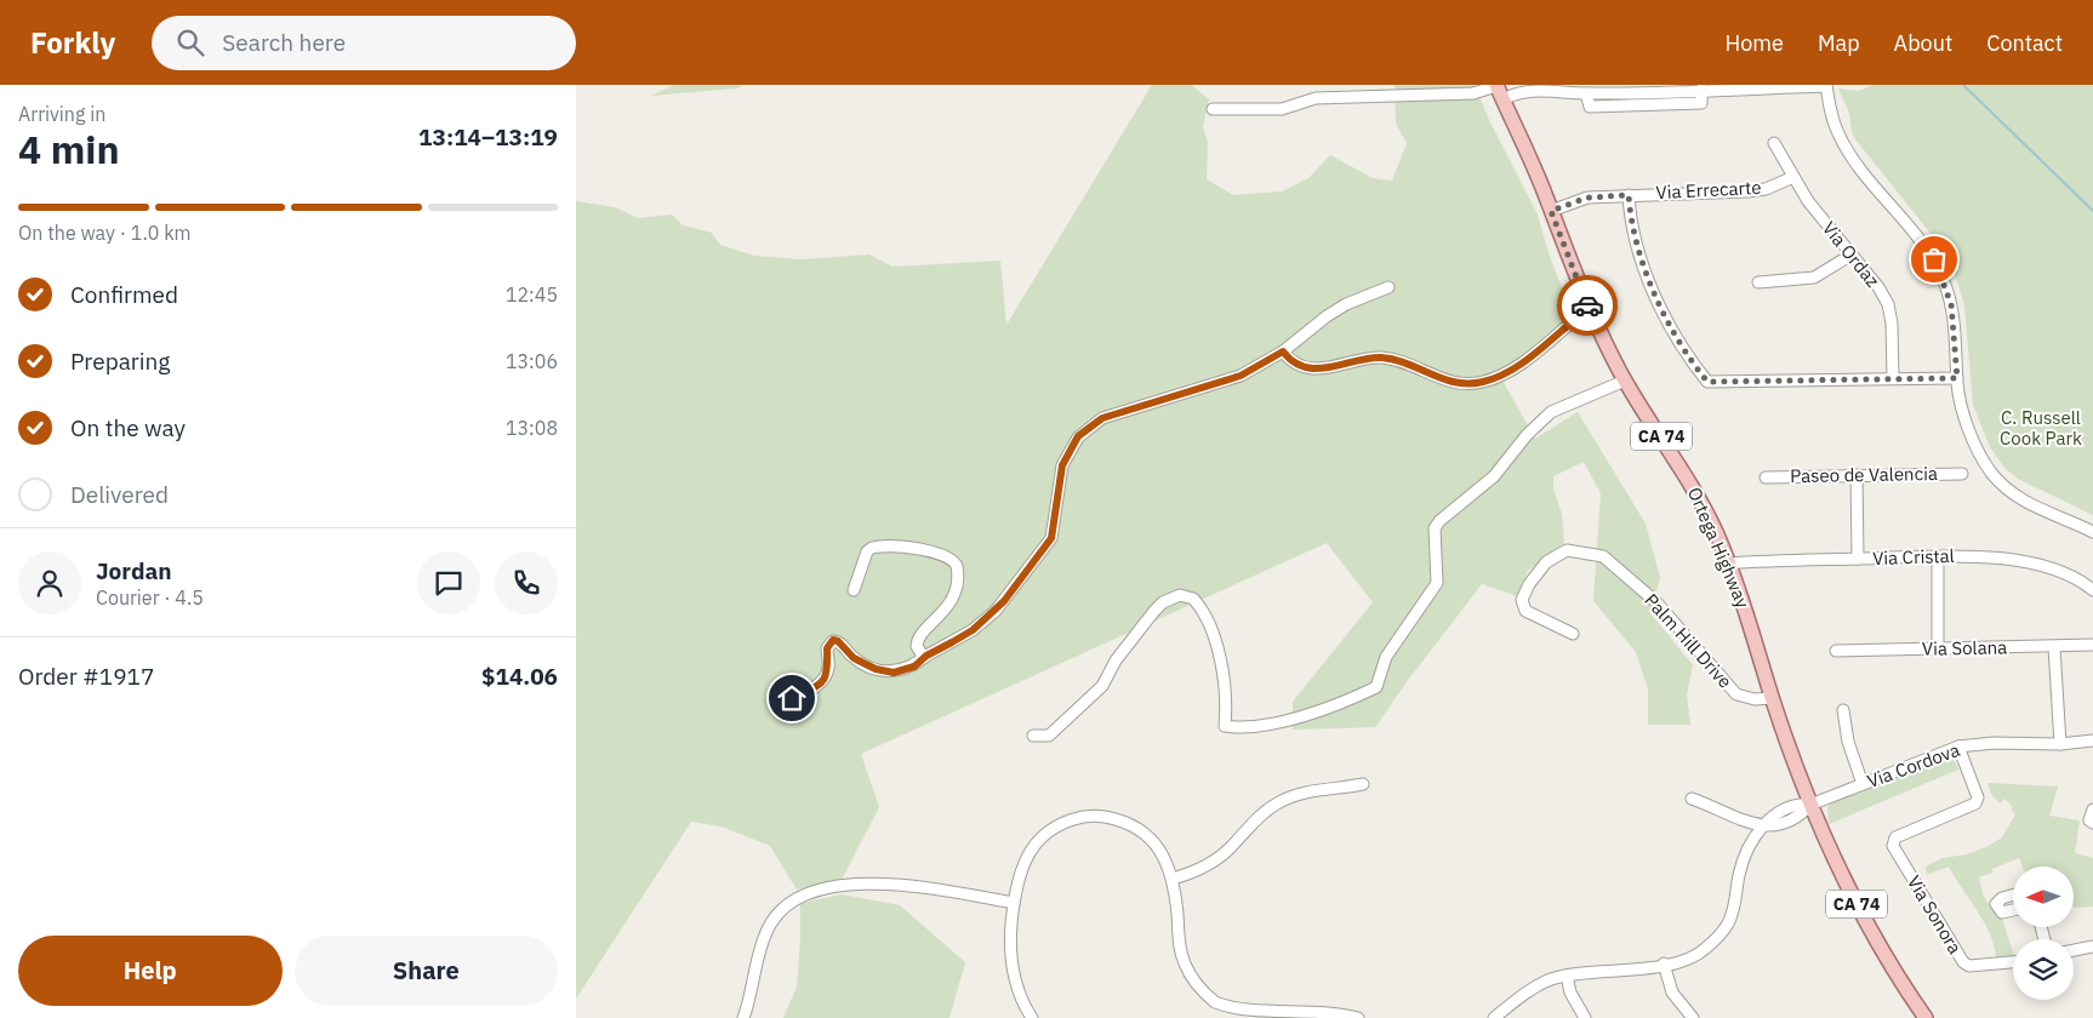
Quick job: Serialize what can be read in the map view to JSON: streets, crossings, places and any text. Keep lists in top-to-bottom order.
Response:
{
  "streets": {
    "main road": ["CA 74", "Ortega Highway"],
    "street": [
      "Via Errecarte",
      "Via Ordaz",
      "Paseo de Valencia",
      "Via Cristal",
      "Palm Hill Drive",
      "Via Solana",
      "Via Cordova",
      "Via Sonora"
    ]
  },
  "crossings": [
    ["Via Errecarte", "Via Ordaz"],
    ["Via Errecarte", "Ortega Highway"],
    ["Ortega Highway", "Via Cristal"],
    ["Ortega Highway", "Palm Hill Drive"],
    ["Ortega Highway", "Via Cordova"],
    ["Via Cordova", "Via Sonora"]
  ],
  "parks": ["C. Russell Cook Park"],
  "north": "left",
  "page": {
    "header": "Forkly",
    "search": "Search here",
    "nav": [
      "Home",
      "Map",
      "About",
      "Contact"
    ],
    "heading": ["4 min", "Arriving in", "13:14–13:19"],
    "panel": [
      "Jordan",
      "Courier · 4.5",
      "Order #1917",
      "$14.06"
    ],
    "bar": "On the way · 1.0 km",
    "list": [
      ["Confirmed", "12:45"],
      ["Preparing", "13:06"],
      ["On the way", "13:08"],
      "Delivered"
    ],
    "buttons": ["Help", "Share"]
  }
}
